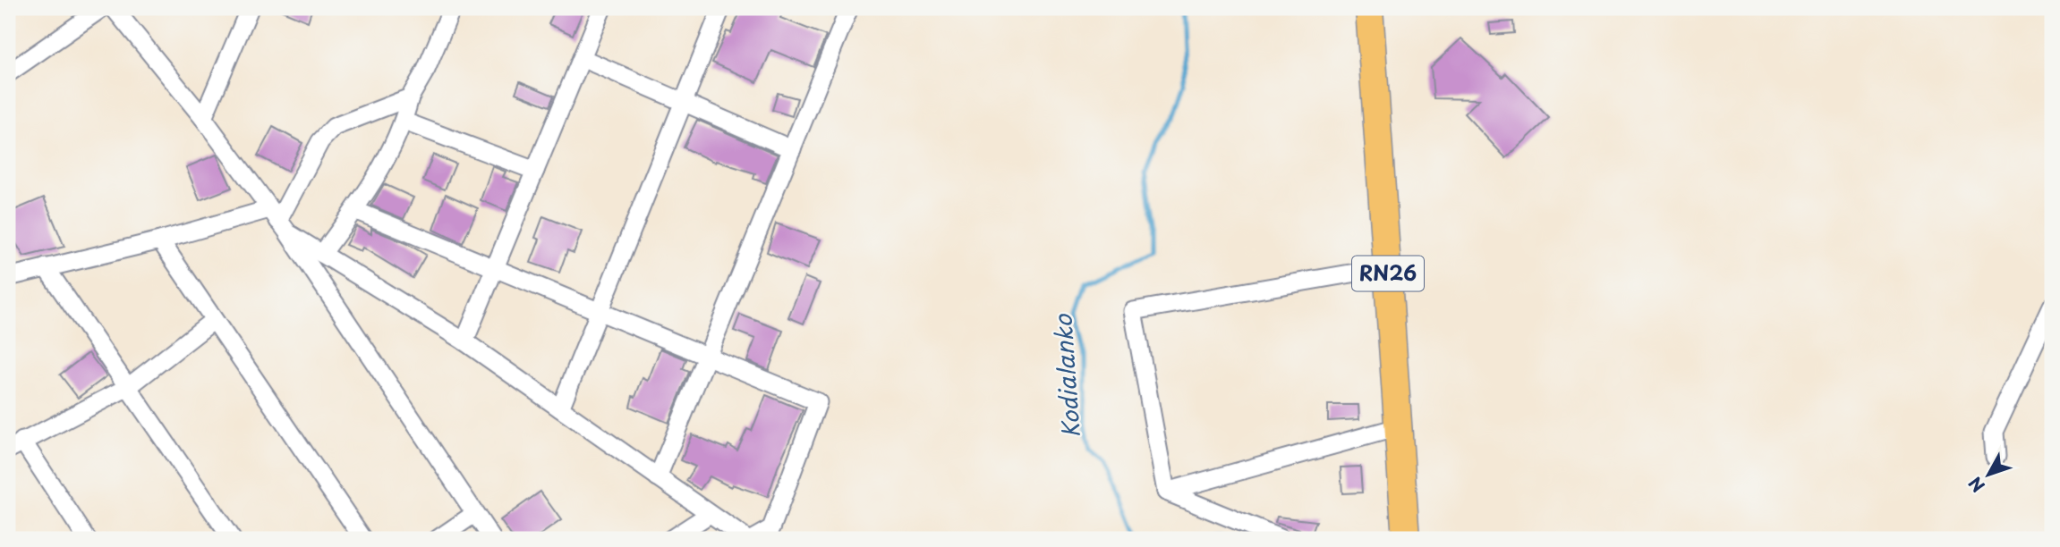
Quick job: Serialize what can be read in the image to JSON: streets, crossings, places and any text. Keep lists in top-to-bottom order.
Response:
{
  "streets": {
    "main road": ["RN26"]
  },
  "water": ["Kodialanko"],
  "north": "bottom left"
}
